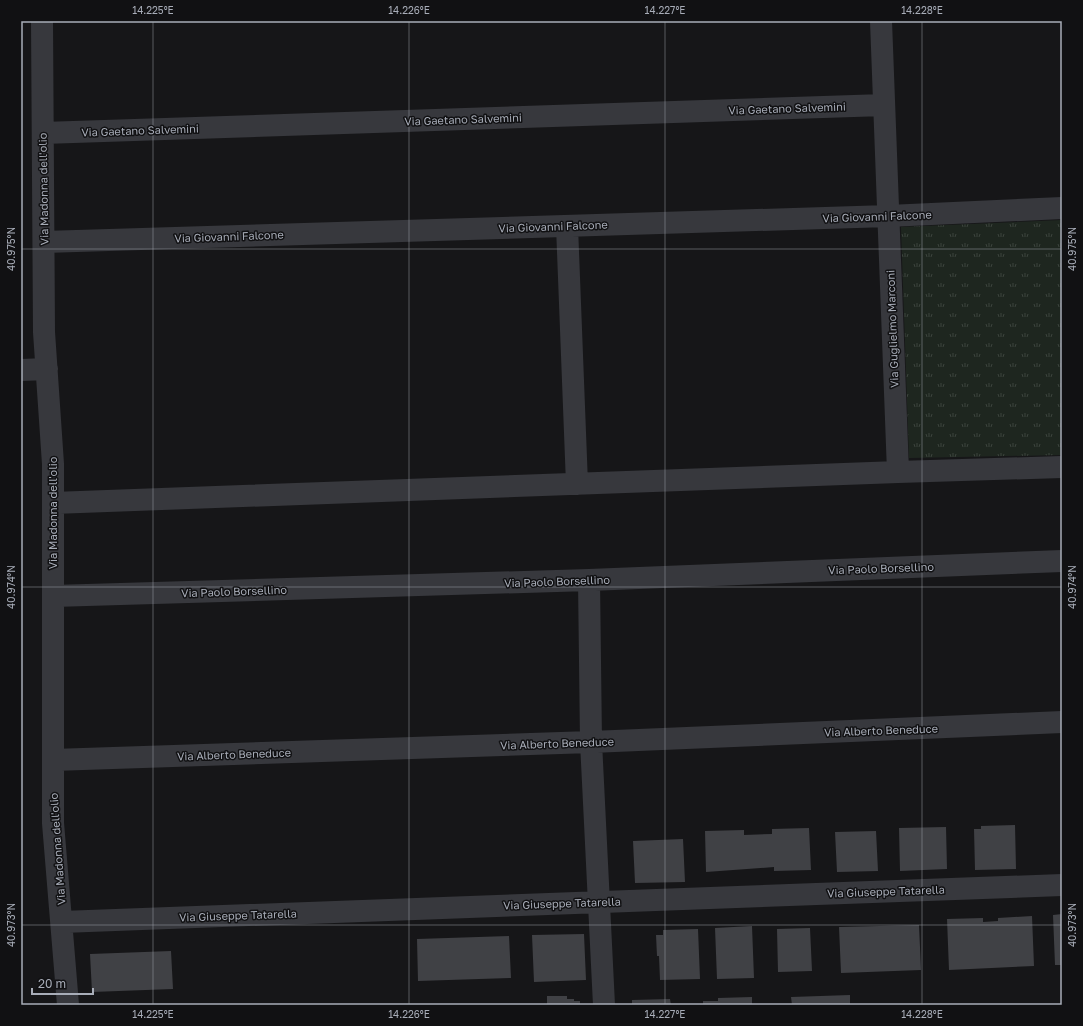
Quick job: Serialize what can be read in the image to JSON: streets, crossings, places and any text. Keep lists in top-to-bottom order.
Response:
{
  "streets": {
    "street": [
      "Via Gaetano Salvemini",
      "Via Madonna dell'olio",
      "Via Giovanni Falcone",
      "Via Guglielmo Marconi",
      "Via Paolo Borsellino",
      "Via Alberto Beneduce",
      "Via Giuseppe Tatarella"
    ]
  },
  "crossings": [
    ["Via Gaetano Salvemini", "Via Madonna dell'olio"],
    ["Via Gaetano Salvemini", "Via Guglielmo Marconi"],
    ["Via Madonna dell'olio", "Via Giovanni Falcone"],
    ["Via Madonna dell'olio", "Via Paolo Borsellino"],
    ["Via Madonna dell'olio", "Via Alberto Beneduce"],
    ["Via Madonna dell'olio", "Via Giuseppe Tatarella"],
    ["Via Giovanni Falcone", "Via Guglielmo Marconi"]
  ],
  "scale_bar": "20 m",
  "coordinates": [
    "14.225°E",
    "14.226°E",
    "14.227°E",
    "14.228°E",
    "40.975°N",
    "40.974°N",
    "40.973°N"
  ]
}
